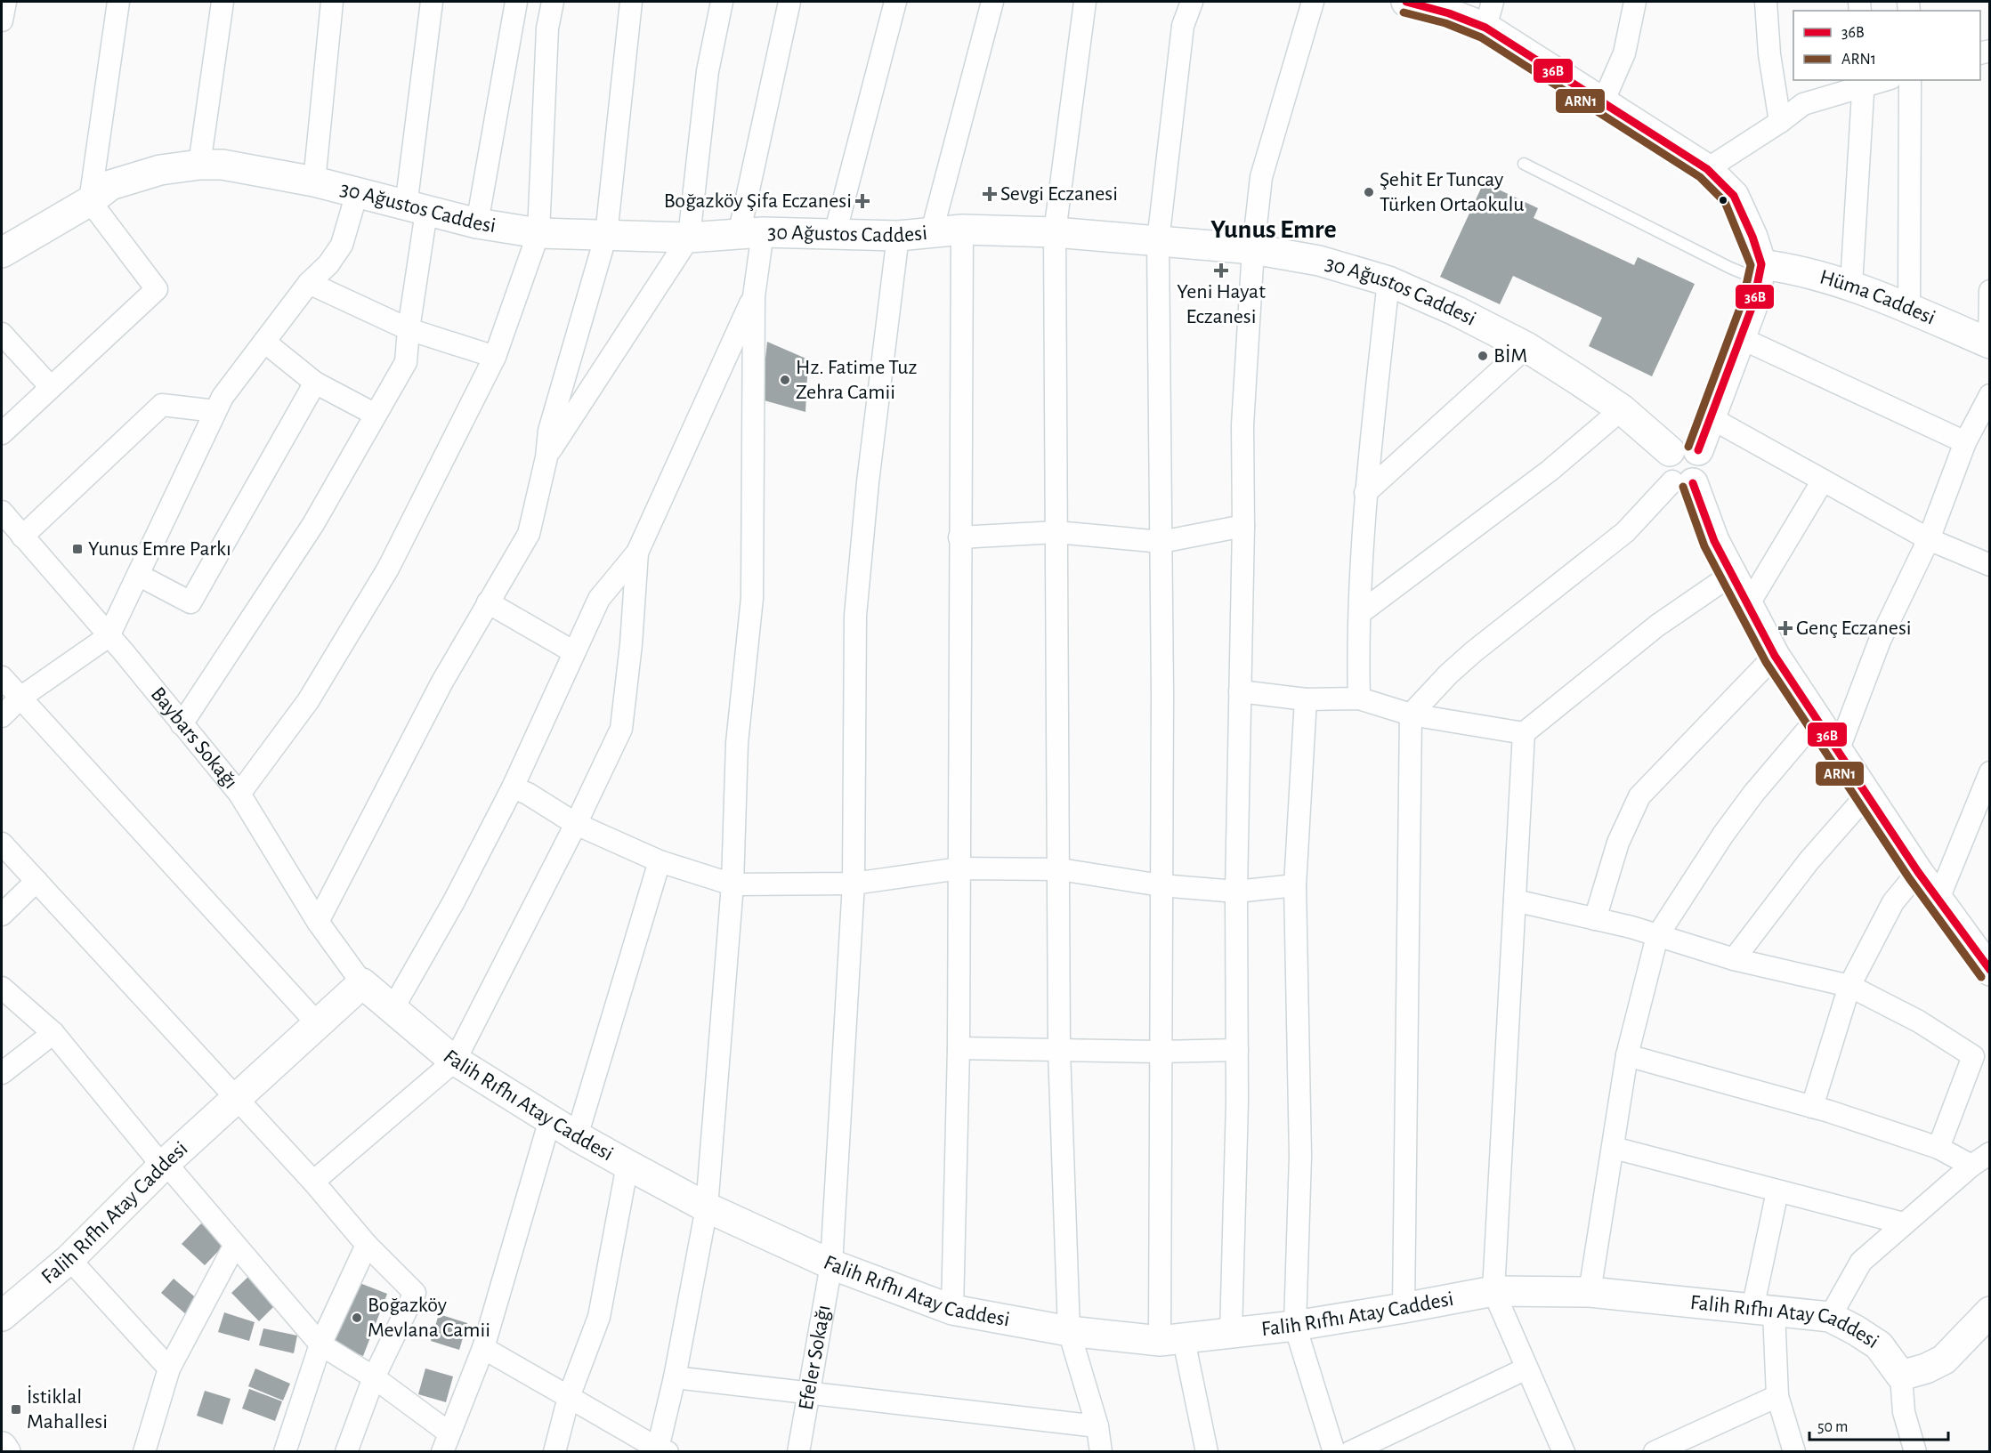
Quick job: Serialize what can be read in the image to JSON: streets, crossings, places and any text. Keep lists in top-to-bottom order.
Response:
{
  "streets": {
    "main road": ["30 Ağustos Caddesi", "Hüma Caddesi", "Falih Rıfhı Atay Caddesi"],
    "street": ["Baybars Sokağı", "Efeler Sokağı"]
  },
  "crossings": [
    ["30 Ağustos Caddesi", "Efeler Sokağı"],
    ["Baybars Sokağı", "Falih Rıfhı Atay Caddesi"],
    ["Falih Rıfhı Atay Caddesi", "Efeler Sokağı"]
  ],
  "districts": ["Yunus Emre"],
  "places": {
    "other": [
      "Şehit Er Tuncay Türken Ortaokulu",
      "BİM",
      "Hz. Fatime Tuz Zehra Camii",
      "Boğazköy Mevlana Camii"
    ],
    "health": [
      "Sevgi Eczanesi",
      "Boğazköy Şifa Eczanesi",
      "Yeni Hayat Eczanesi",
      "Genç Eczanesi"
    ],
    "transit": ["Yunus Emre Parkı", "İstiklal Mahallesi"]
  },
  "lines": ["transit line 36B", "transit line ARN1"],
  "legend": ["36B", "ARN1"],
  "scale_bar": "50 m"
}
